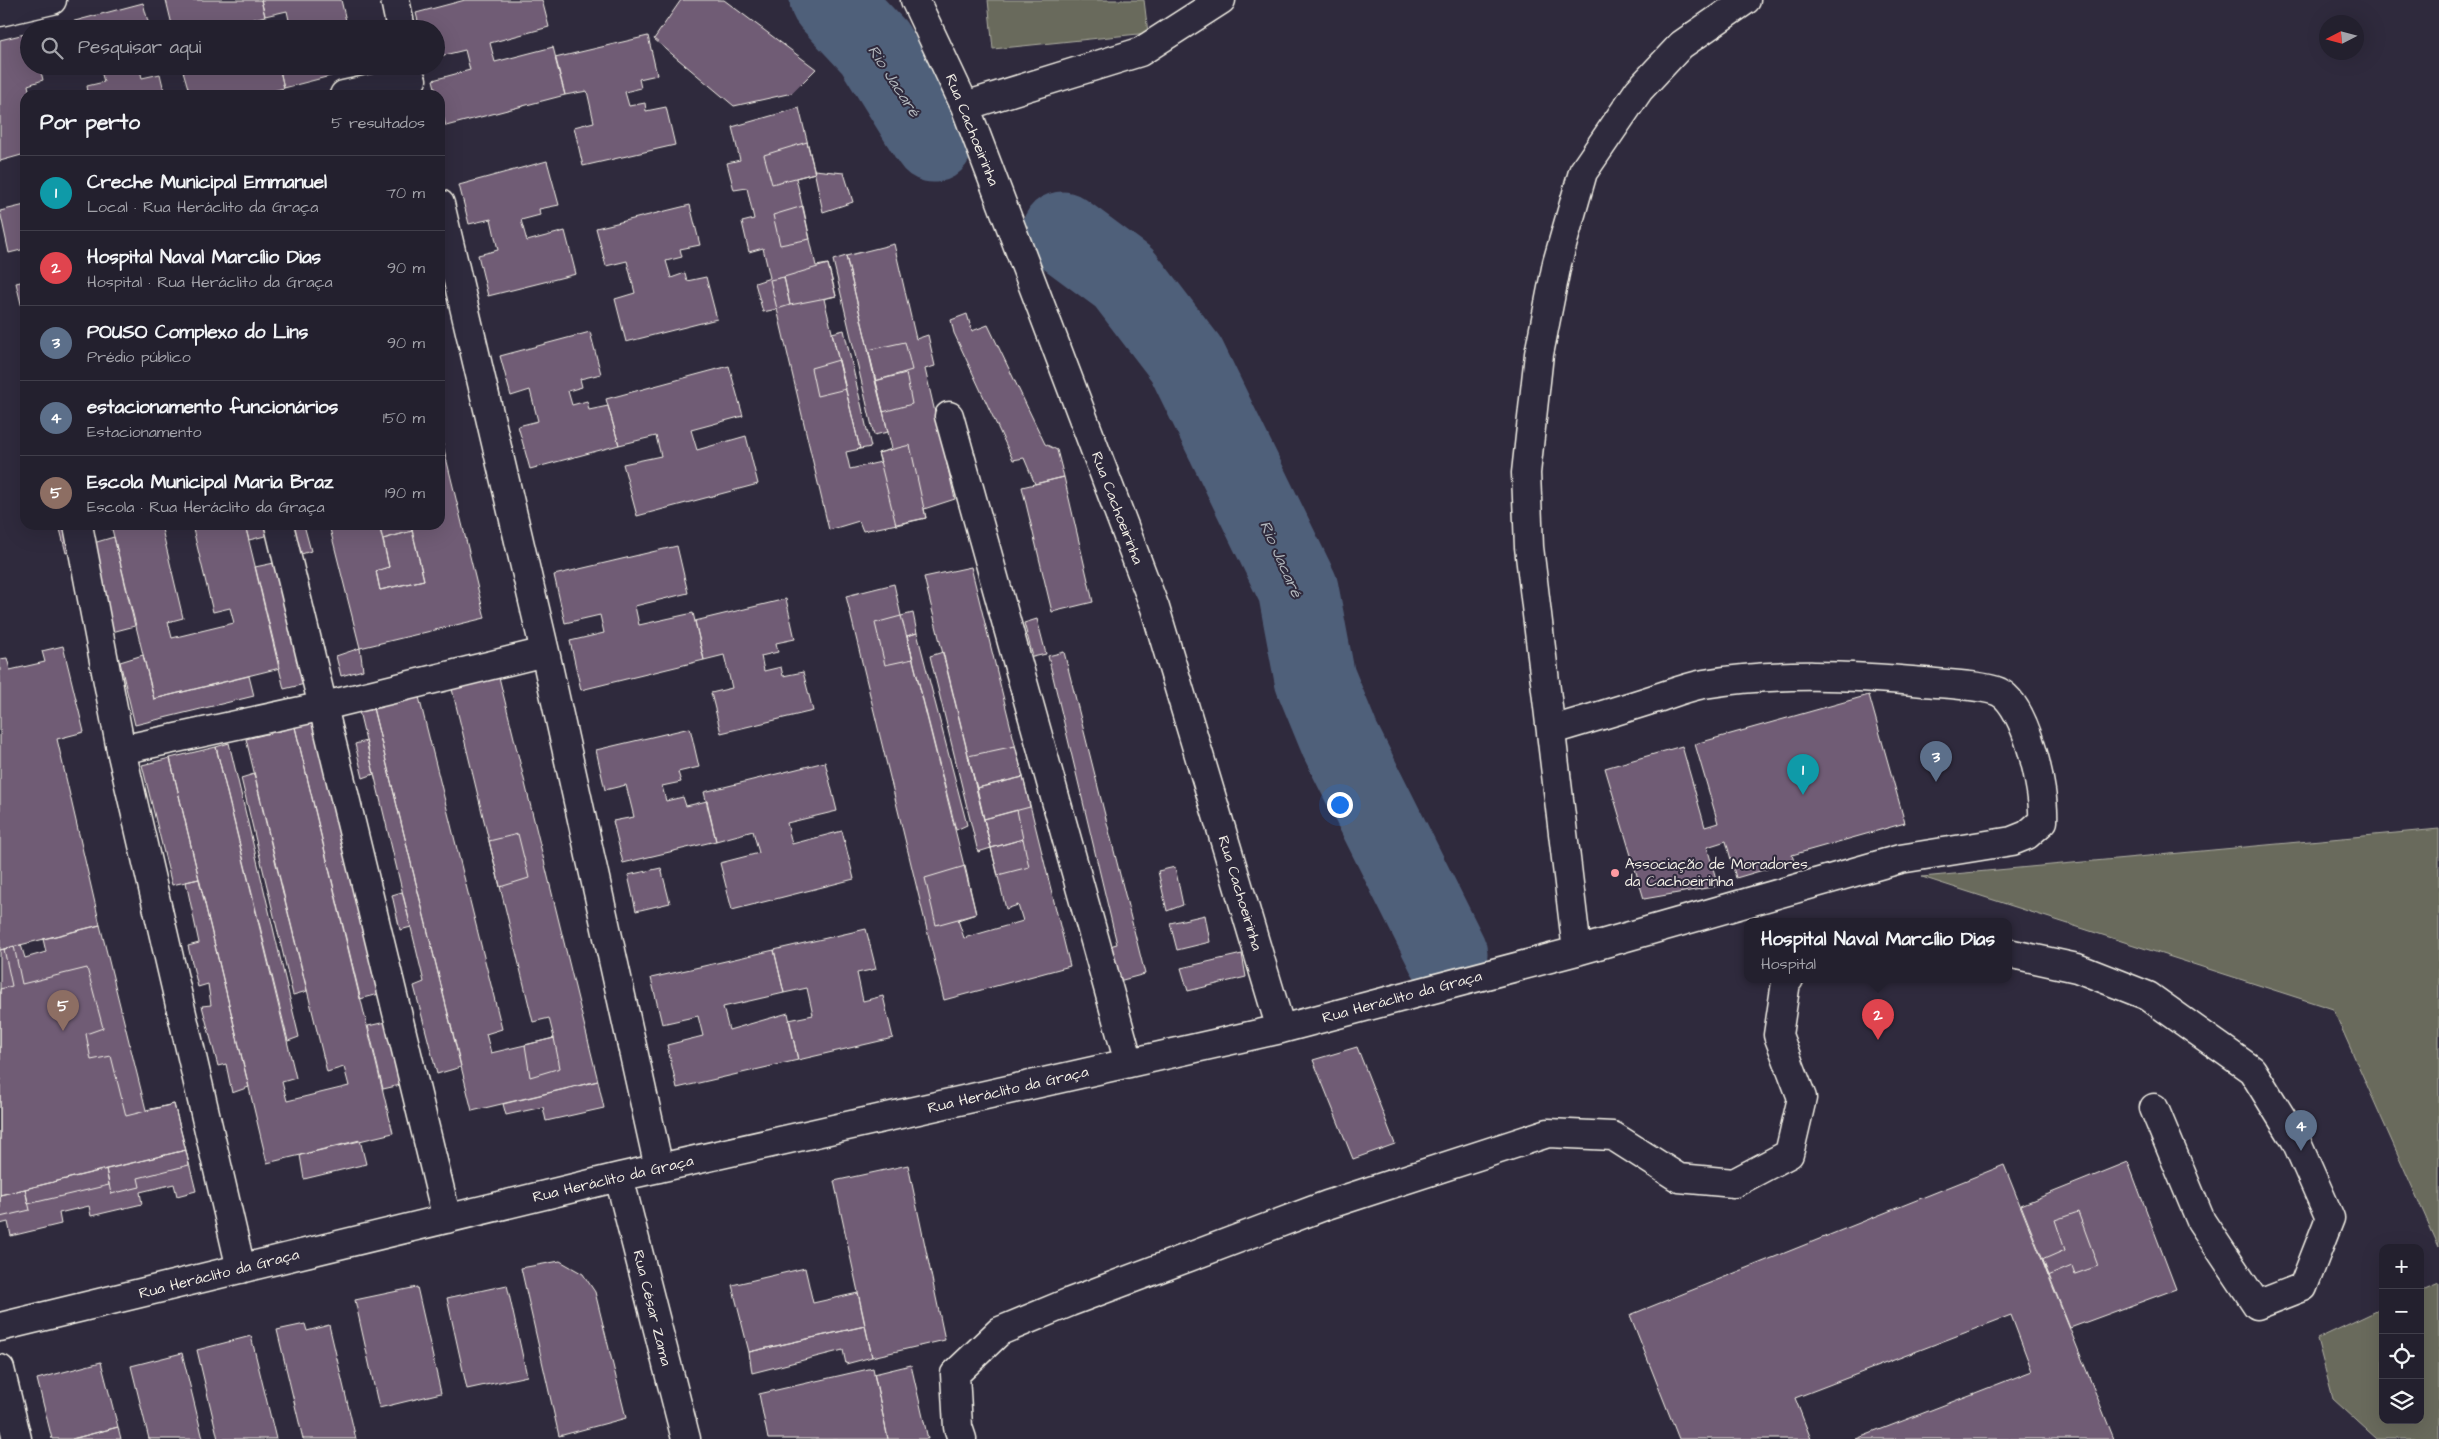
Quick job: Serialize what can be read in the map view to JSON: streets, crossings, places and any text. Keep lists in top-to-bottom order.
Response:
{
  "streets": {
    "street": ["Rua Cachoeirinha", "Rua Heráclito da Graça", "Rua César Zama"]
  },
  "crossings": [
    ["Rua Cachoeirinha", "Rua Heráclito da Graça"],
    ["Rua Heráclito da Graça", "Rua César Zama"]
  ],
  "water": ["Rio Jacaré"],
  "places": ["Associação de Moradores da Cachoeirinha"],
  "north": "left",
  "page": {
    "search": "Pesquisar aqui",
    "heading": ["Por perto", "5 resultados"],
    "list": [
      {
        "mark": "1",
        "name": "Creche Municipal Emmanuel",
        "note": "Local · Rua Heráclito da Graça",
        "value": "70 m"
      },
      {
        "mark": "2",
        "name": "Hospital Naval Marcílio Dias",
        "note": "Hospital · Rua Heráclito da Graça",
        "value": "90 m"
      },
      {
        "mark": "3",
        "name": "POUSO Complexo do Lins",
        "note": "Prédio público",
        "value": "90 m"
      },
      {
        "mark": "4",
        "name": "estacionamento funcionários",
        "note": "Estacionamento",
        "value": "150 m"
      },
      {
        "mark": "5",
        "name": "Escola Municipal Maria Braz",
        "note": "Escola · Rua Heráclito da Graça",
        "value": "190 m"
      }
    ],
    "pins": [
      "3",
      "1",
      "5",
      "2",
      "4"
    ],
    "popup": ["Hospital Naval Marcílio Dias", "Hospital"],
    "map_buttons": ["+", "−"]
  }
}
